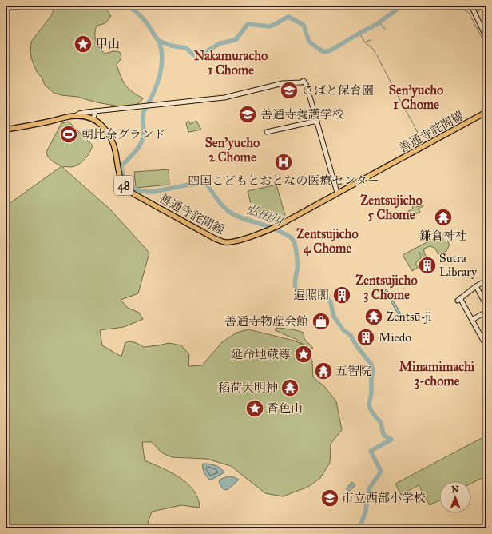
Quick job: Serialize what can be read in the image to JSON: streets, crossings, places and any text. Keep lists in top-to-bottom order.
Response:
{
  "streets": {
    "main road": ["善通寺詫間線", "48"]
  },
  "districts": [
    "Nakamuracho 1 Chome",
    "Sen'yucho 1 Chome",
    "Sen'yucho 2 Chome",
    "Zentsujicho 5 Chome",
    "Zentsujicho 4 Chome",
    "Zentsujicho 3 Chome",
    "Minamimachi 3-chome"
  ],
  "water": ["弘田川"],
  "places": {
    "place": ["甲山", "延命地蔵尊", "香色山"],
    "school or university": ["こばと保育園", "善通寺養護学校", "市立西部小学校"],
    "sports": ["朝比奈グランド"],
    "hospital": ["四国こどもとおとなの医療センター"],
    "temple": [
      "鎌倉神社",
      "Zentsū-ji",
      "五智院",
      "稻荷大明神"
    ],
    "building": ["Sutra Library", "遍照閣", "Miedo"],
    "shop": ["善通寺物産会館"]
  },
  "north": "top"
}
